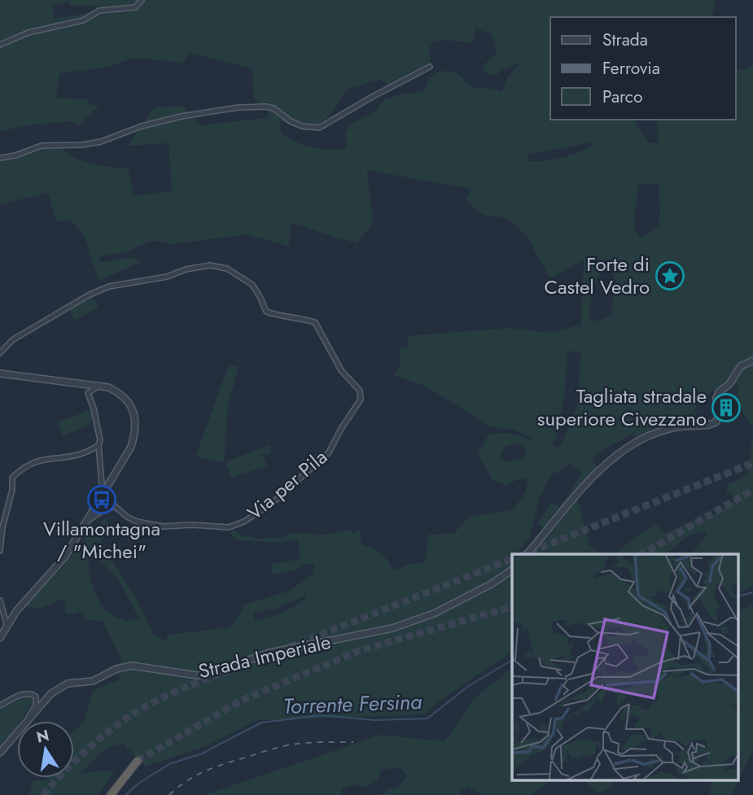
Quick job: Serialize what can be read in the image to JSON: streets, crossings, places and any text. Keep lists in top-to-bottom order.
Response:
{
  "streets": {
    "street": ["Via per Pila", "Strada Imperiale"]
  },
  "water": ["Torrente Fersina"],
  "places": {
    "place": ["Forte di Castel Vedro"],
    "building": ["Tagliata stradale superiore Civezzano"],
    "bus stop": ["Villamontagna / \"Michei\""]
  },
  "legend": ["Strada", "Ferrovia", "Parco"],
  "north": "top"
}
